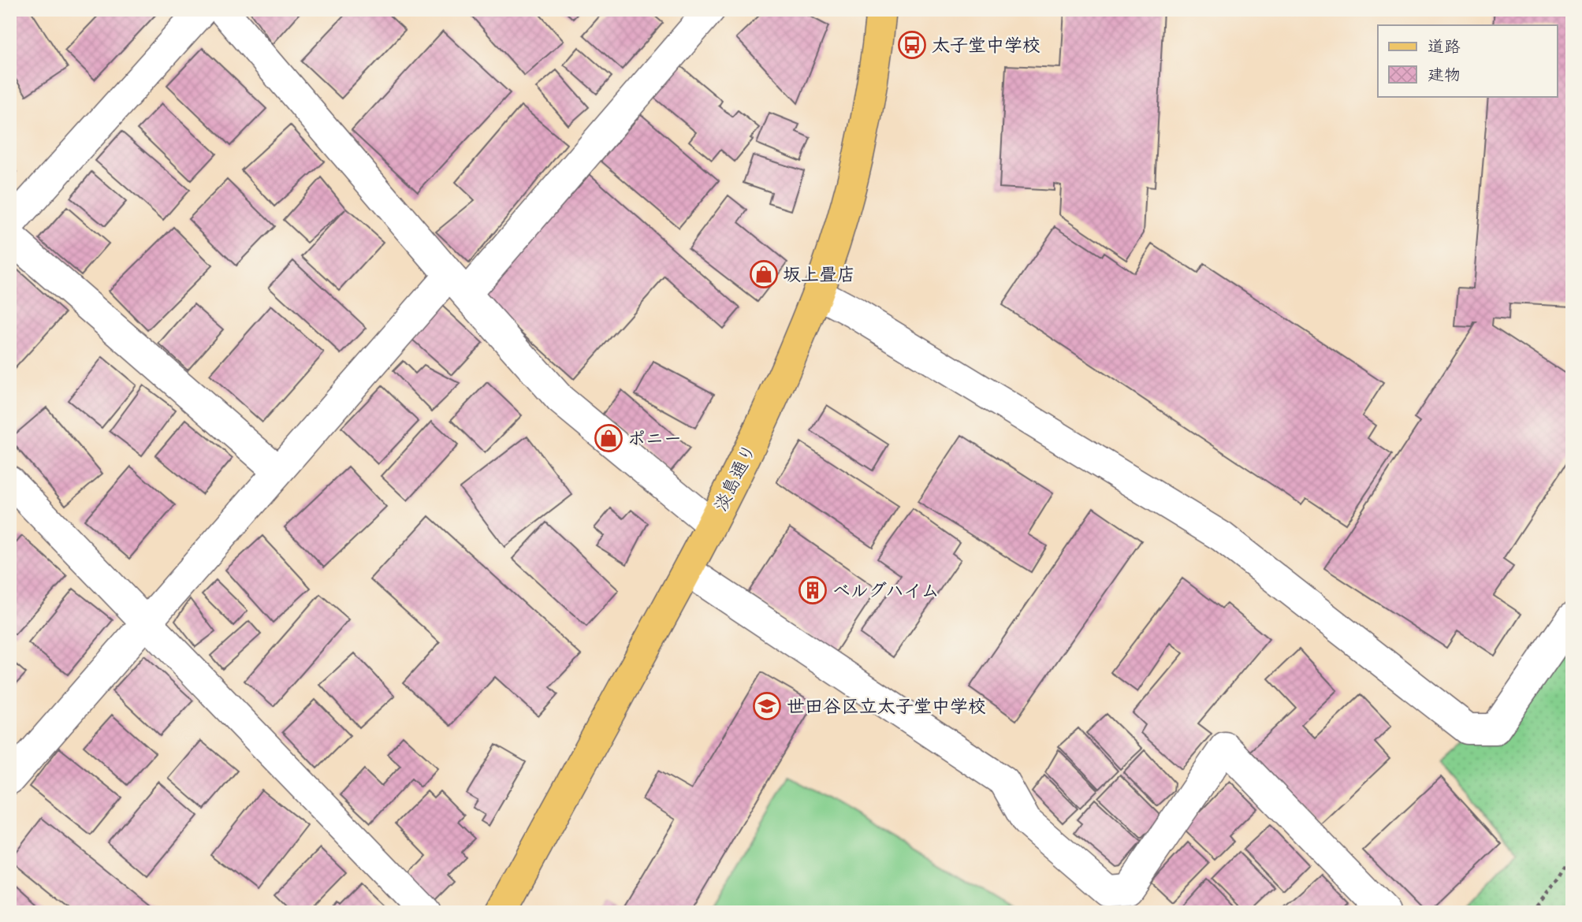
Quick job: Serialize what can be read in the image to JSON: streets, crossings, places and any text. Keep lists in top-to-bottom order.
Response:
{
  "streets": {
    "main road": ["淡島通り"]
  },
  "places": {
    "bus stop": ["太子堂中学校"],
    "shop": ["坂上畳店", "ポニー"],
    "building": ["ベルグハイム"],
    "school or university": ["世田谷区立太子堂中学校"]
  },
  "legend": ["道路", "建物"]
}
